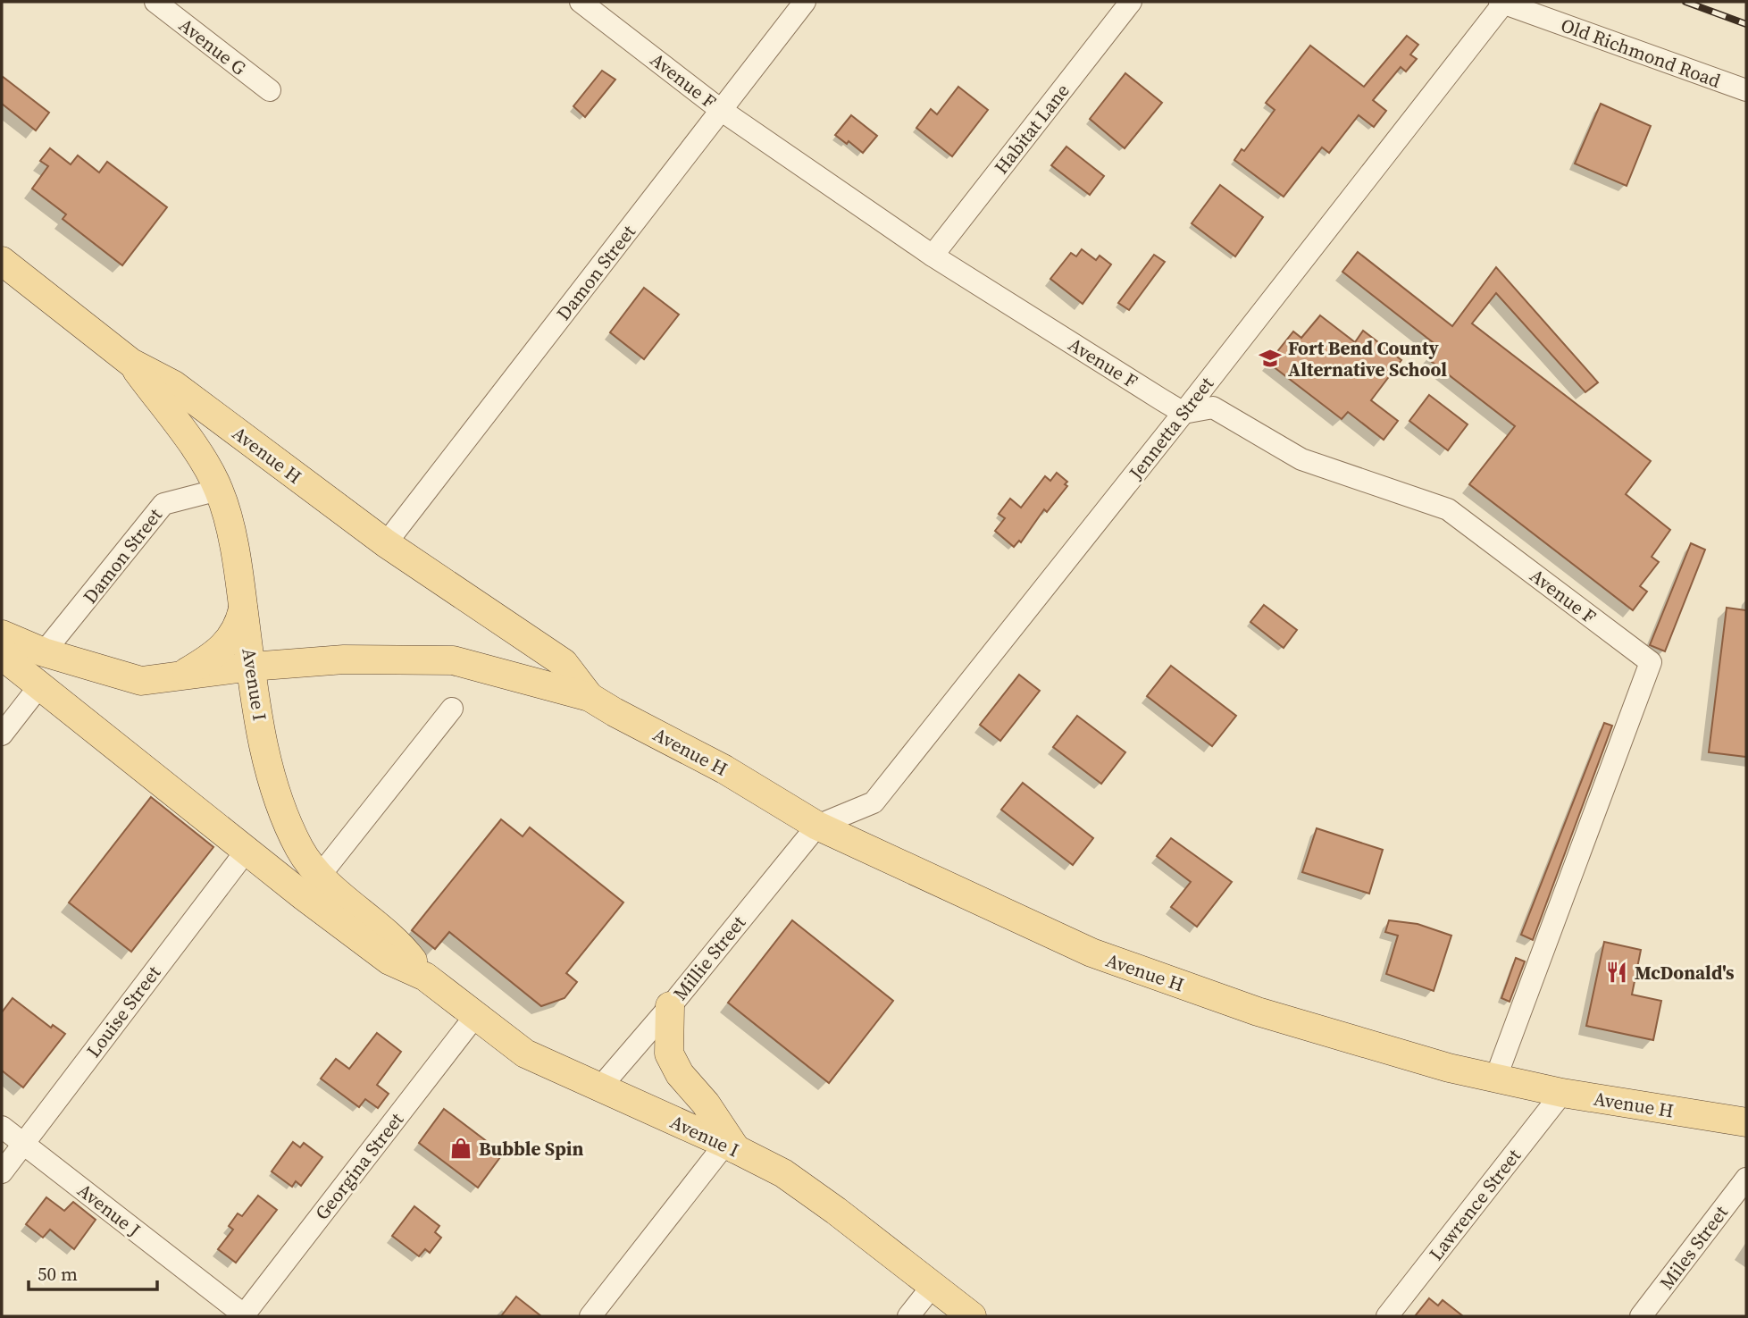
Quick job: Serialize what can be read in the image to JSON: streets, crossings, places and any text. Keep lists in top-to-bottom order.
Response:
{
  "streets": {
    "main road": ["Avenue H", "Avenue I"],
    "street": [
      "Avenue G",
      "Old Richmond Road",
      "Avenue F",
      "Habitat Lane",
      "Damon Street",
      "Jennetta Street",
      "Millie Street",
      "Louise Street",
      "Georgina Street",
      "Lawrence Street",
      "Avenue J",
      "Miles Street"
    ]
  },
  "crossings": [
    ["Old Richmond Road", "Jennetta Street"],
    ["Avenue F", "Habitat Lane"],
    ["Avenue F", "Damon Street"],
    ["Avenue F", "Jennetta Street"],
    ["Avenue F", "Avenue H"],
    ["Damon Street", "Avenue H"],
    ["Damon Street", "Avenue I"],
    ["Jennetta Street", "Avenue H"],
    ["Jennetta Street", "Millie Street"],
    ["Avenue H", "Avenue I"],
    ["Avenue H", "Millie Street"],
    ["Avenue H", "Lawrence Street"],
    ["Avenue I", "Millie Street"],
    ["Avenue I", "Louise Street"],
    ["Avenue I", "Georgina Street"],
    ["Louise Street", "Avenue J"],
    ["Georgina Street", "Avenue J"]
  ],
  "places": {
    "school or university": ["Fort Bend County Alternative School"],
    "restaurant": ["McDonald's"],
    "shop": ["Bubble Spin"]
  },
  "scale_bar": "50 m"
}
